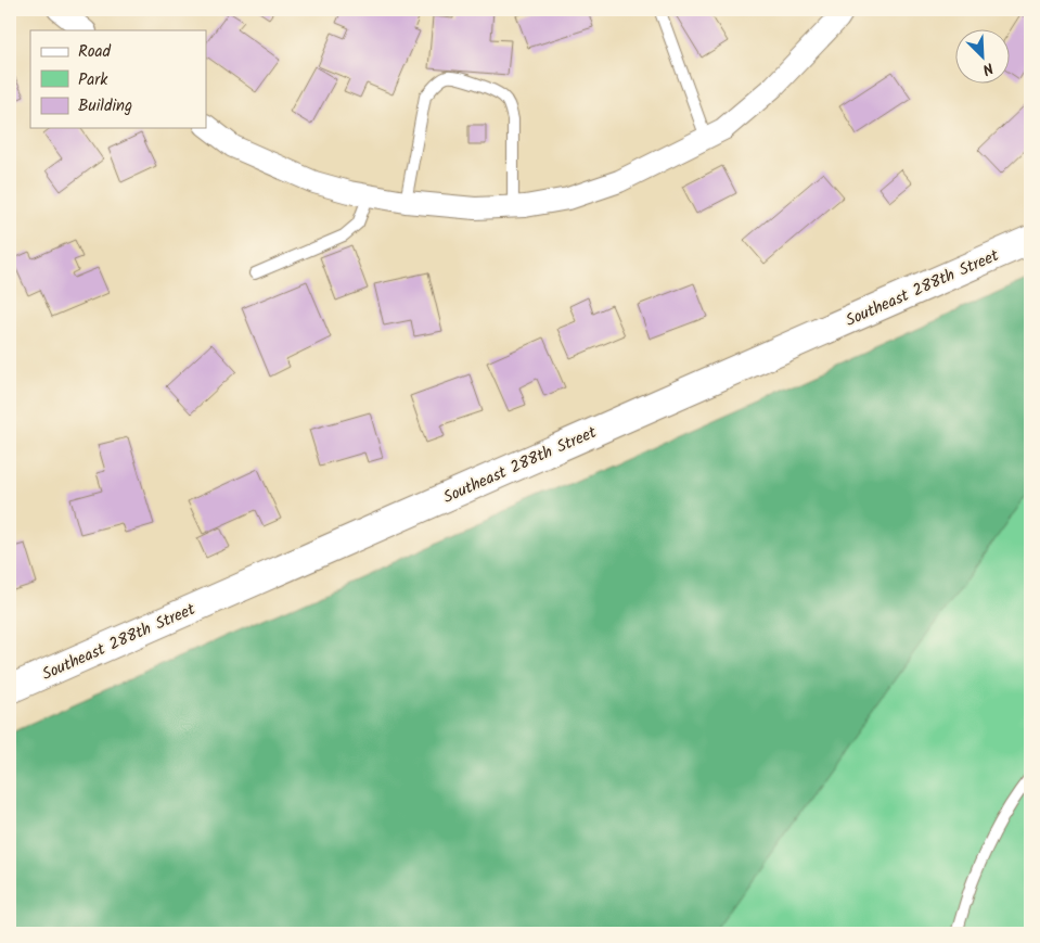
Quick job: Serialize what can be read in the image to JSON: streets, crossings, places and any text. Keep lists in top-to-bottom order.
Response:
{
  "streets": {
    "street": ["Southeast 288th Street"]
  },
  "legend": ["Road", "Park", "Building"],
  "north": "bottom right"
}
